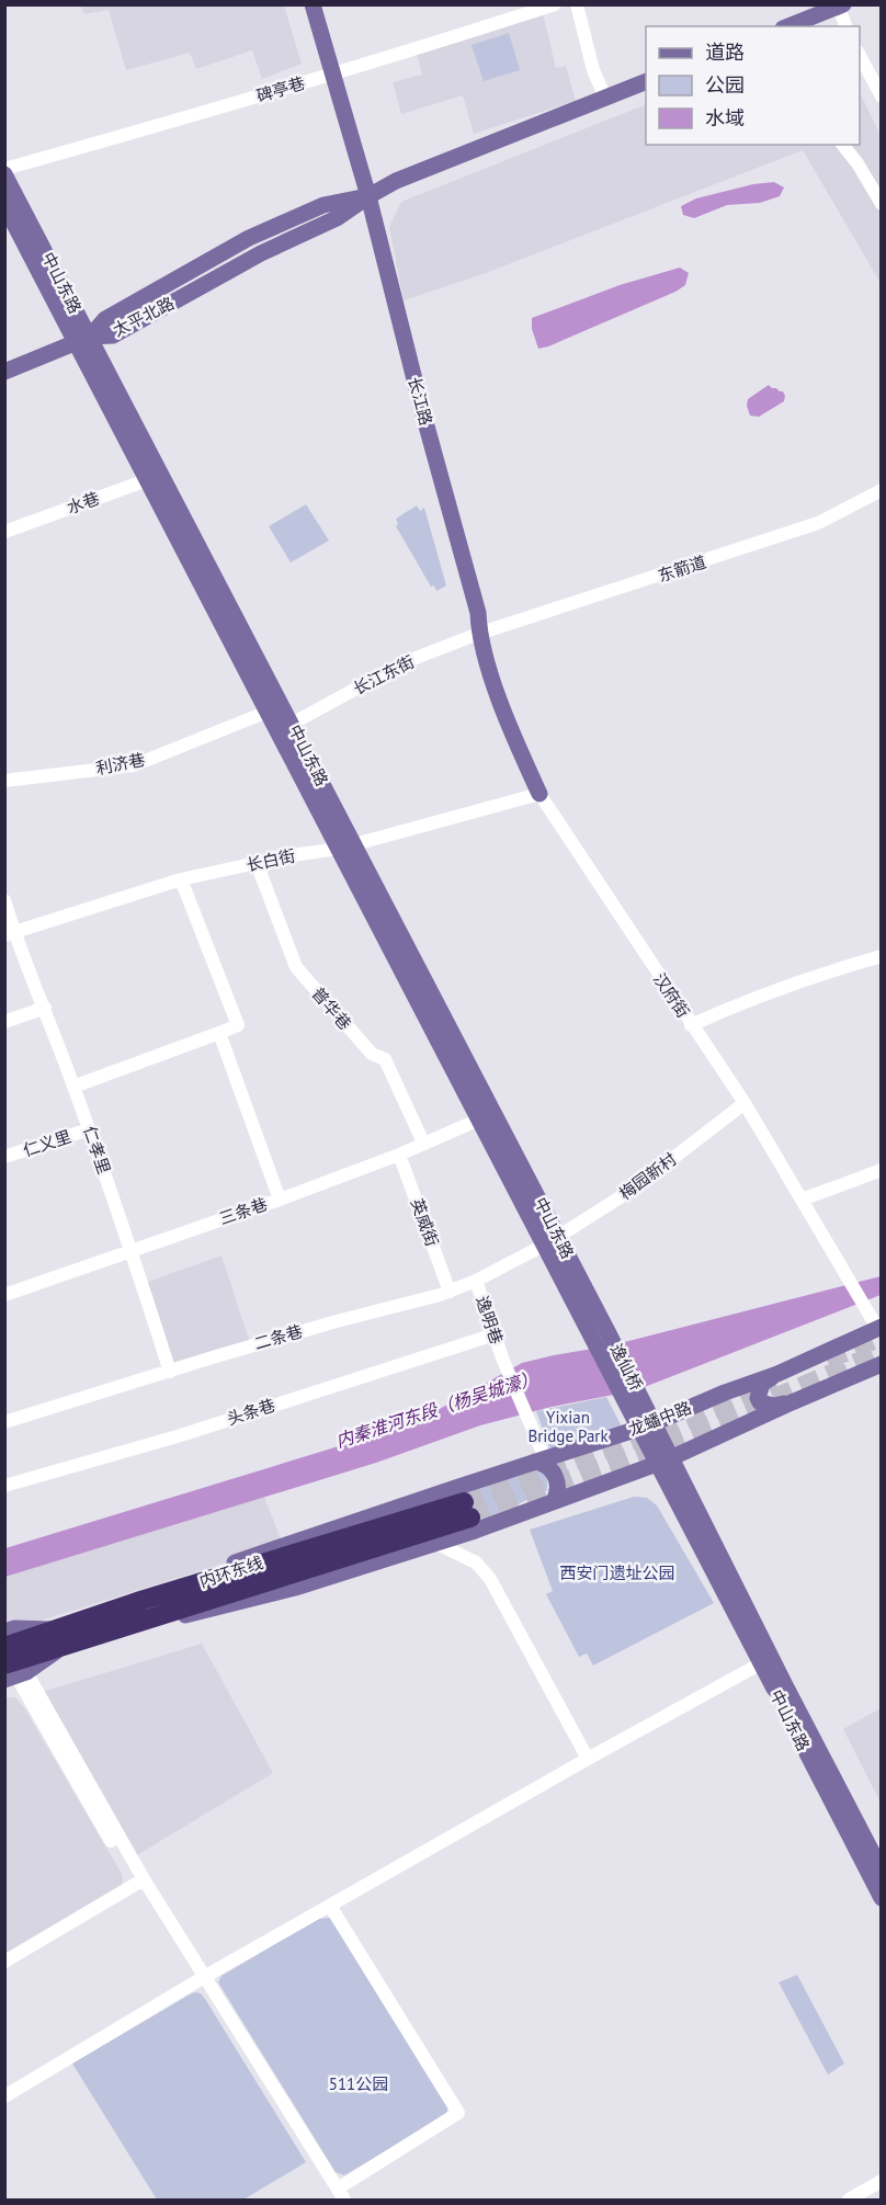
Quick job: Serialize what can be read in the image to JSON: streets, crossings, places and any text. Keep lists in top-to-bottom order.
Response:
{
  "streets": {
    "highway": ["内环东线"],
    "main road": [
      "中山东路",
      "太平北路",
      "长江路",
      "逸仙桥",
      "龙蟠中路"
    ],
    "street": [
      "碑亭巷",
      "水巷",
      "东箭道",
      "长江东街",
      "利济巷",
      "长白街",
      "汉府街",
      "普华巷",
      "仁义里",
      "仁孝里",
      "梅园新村",
      "三条巷",
      "英威街",
      "逸明巷",
      "二条巷",
      "头条巷"
    ]
  },
  "crossings": [
    ["碑亭巷", "长江路"],
    ["中山东路", "太平北路"],
    ["中山东路", "水巷"],
    ["中山东路", "长江东街"],
    ["中山东路", "利济巷"],
    ["中山东路", "长白街"],
    ["中山东路", "梅园新村"],
    ["中山东路", "三条巷"],
    ["中山东路", "二条巷"],
    ["中山东路", "逸仙桥"],
    ["中山东路", "龙蟠中路"],
    ["太平北路", "长江路"],
    ["长江路", "东箭道"],
    ["长江路", "长江东街"],
    ["长江路", "长白街"],
    ["长江路", "汉府街"],
    ["东箭道", "长江东街"],
    ["长白街", "汉府街"],
    ["长白街", "普华巷"],
    ["长白街", "仁孝里"],
    ["汉府街", "梅园新村"],
    ["汉府街", "龙蟠中路"],
    ["普华巷", "三条巷"],
    ["仁义里", "仁孝里"],
    ["仁孝里", "三条巷"],
    ["仁孝里", "二条巷"],
    ["梅园新村", "二条巷"],
    ["三条巷", "英威街"],
    ["英威街", "二条巷"],
    ["逸明巷", "二条巷"],
    ["逸明巷", "头条巷"],
    ["逸明巷", "龙蟠中路"],
    ["龙蟠中路", "内环东线"]
  ],
  "water": ["内秦淮河东段（杨吴城濠）"],
  "parks": ["Yixian Bridge Park", "西安门遗址公园", "511公园"],
  "legend": ["道路", "公园", "水域"]
}
